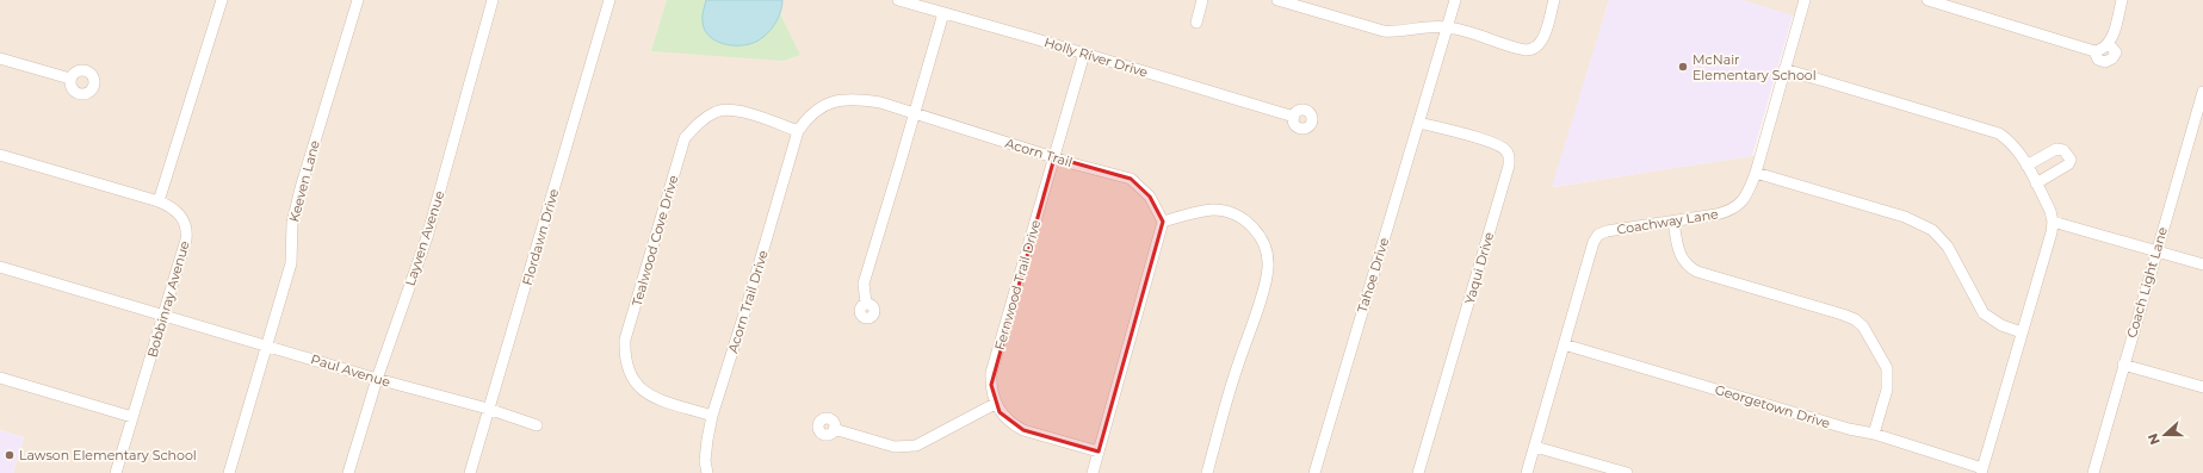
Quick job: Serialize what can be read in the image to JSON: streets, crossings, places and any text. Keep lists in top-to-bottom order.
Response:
{
  "streets": {
    "street": [
      "Holly River Drive",
      "Acorn Trail",
      "Keeven Lane",
      "Coachway Lane",
      "Flordawn Drive",
      "Layven Avenue",
      "Tealwood Cove Drive",
      "Yaqui Drive",
      "Tahoe Drive",
      "Coach Light Lane",
      "Fernwood Trail Drive",
      "Bobbinray Avenue",
      "Acorn Trail Drive",
      "Paul Avenue",
      "Georgetown Drive"
    ]
  },
  "crossings": [
    ["Holly River Drive", "Fernwood Trail Drive"],
    ["Acorn Trail", "Tealwood Cove Drive"],
    ["Acorn Trail", "Fernwood Trail Drive"],
    ["Acorn Trail", "Acorn Trail Drive"],
    ["Keeven Lane", "Paul Avenue"],
    ["Coachway Lane", "Georgetown Drive"],
    ["Flordawn Drive", "Paul Avenue"],
    ["Layven Avenue", "Paul Avenue"],
    ["Tealwood Cove Drive", "Acorn Trail Drive"],
    ["Yaqui Drive", "Tahoe Drive"],
    ["Bobbinray Avenue", "Paul Avenue"]
  ],
  "places": ["McNair Elementary School", "Lawson Elementary School"],
  "north": "left"
}
